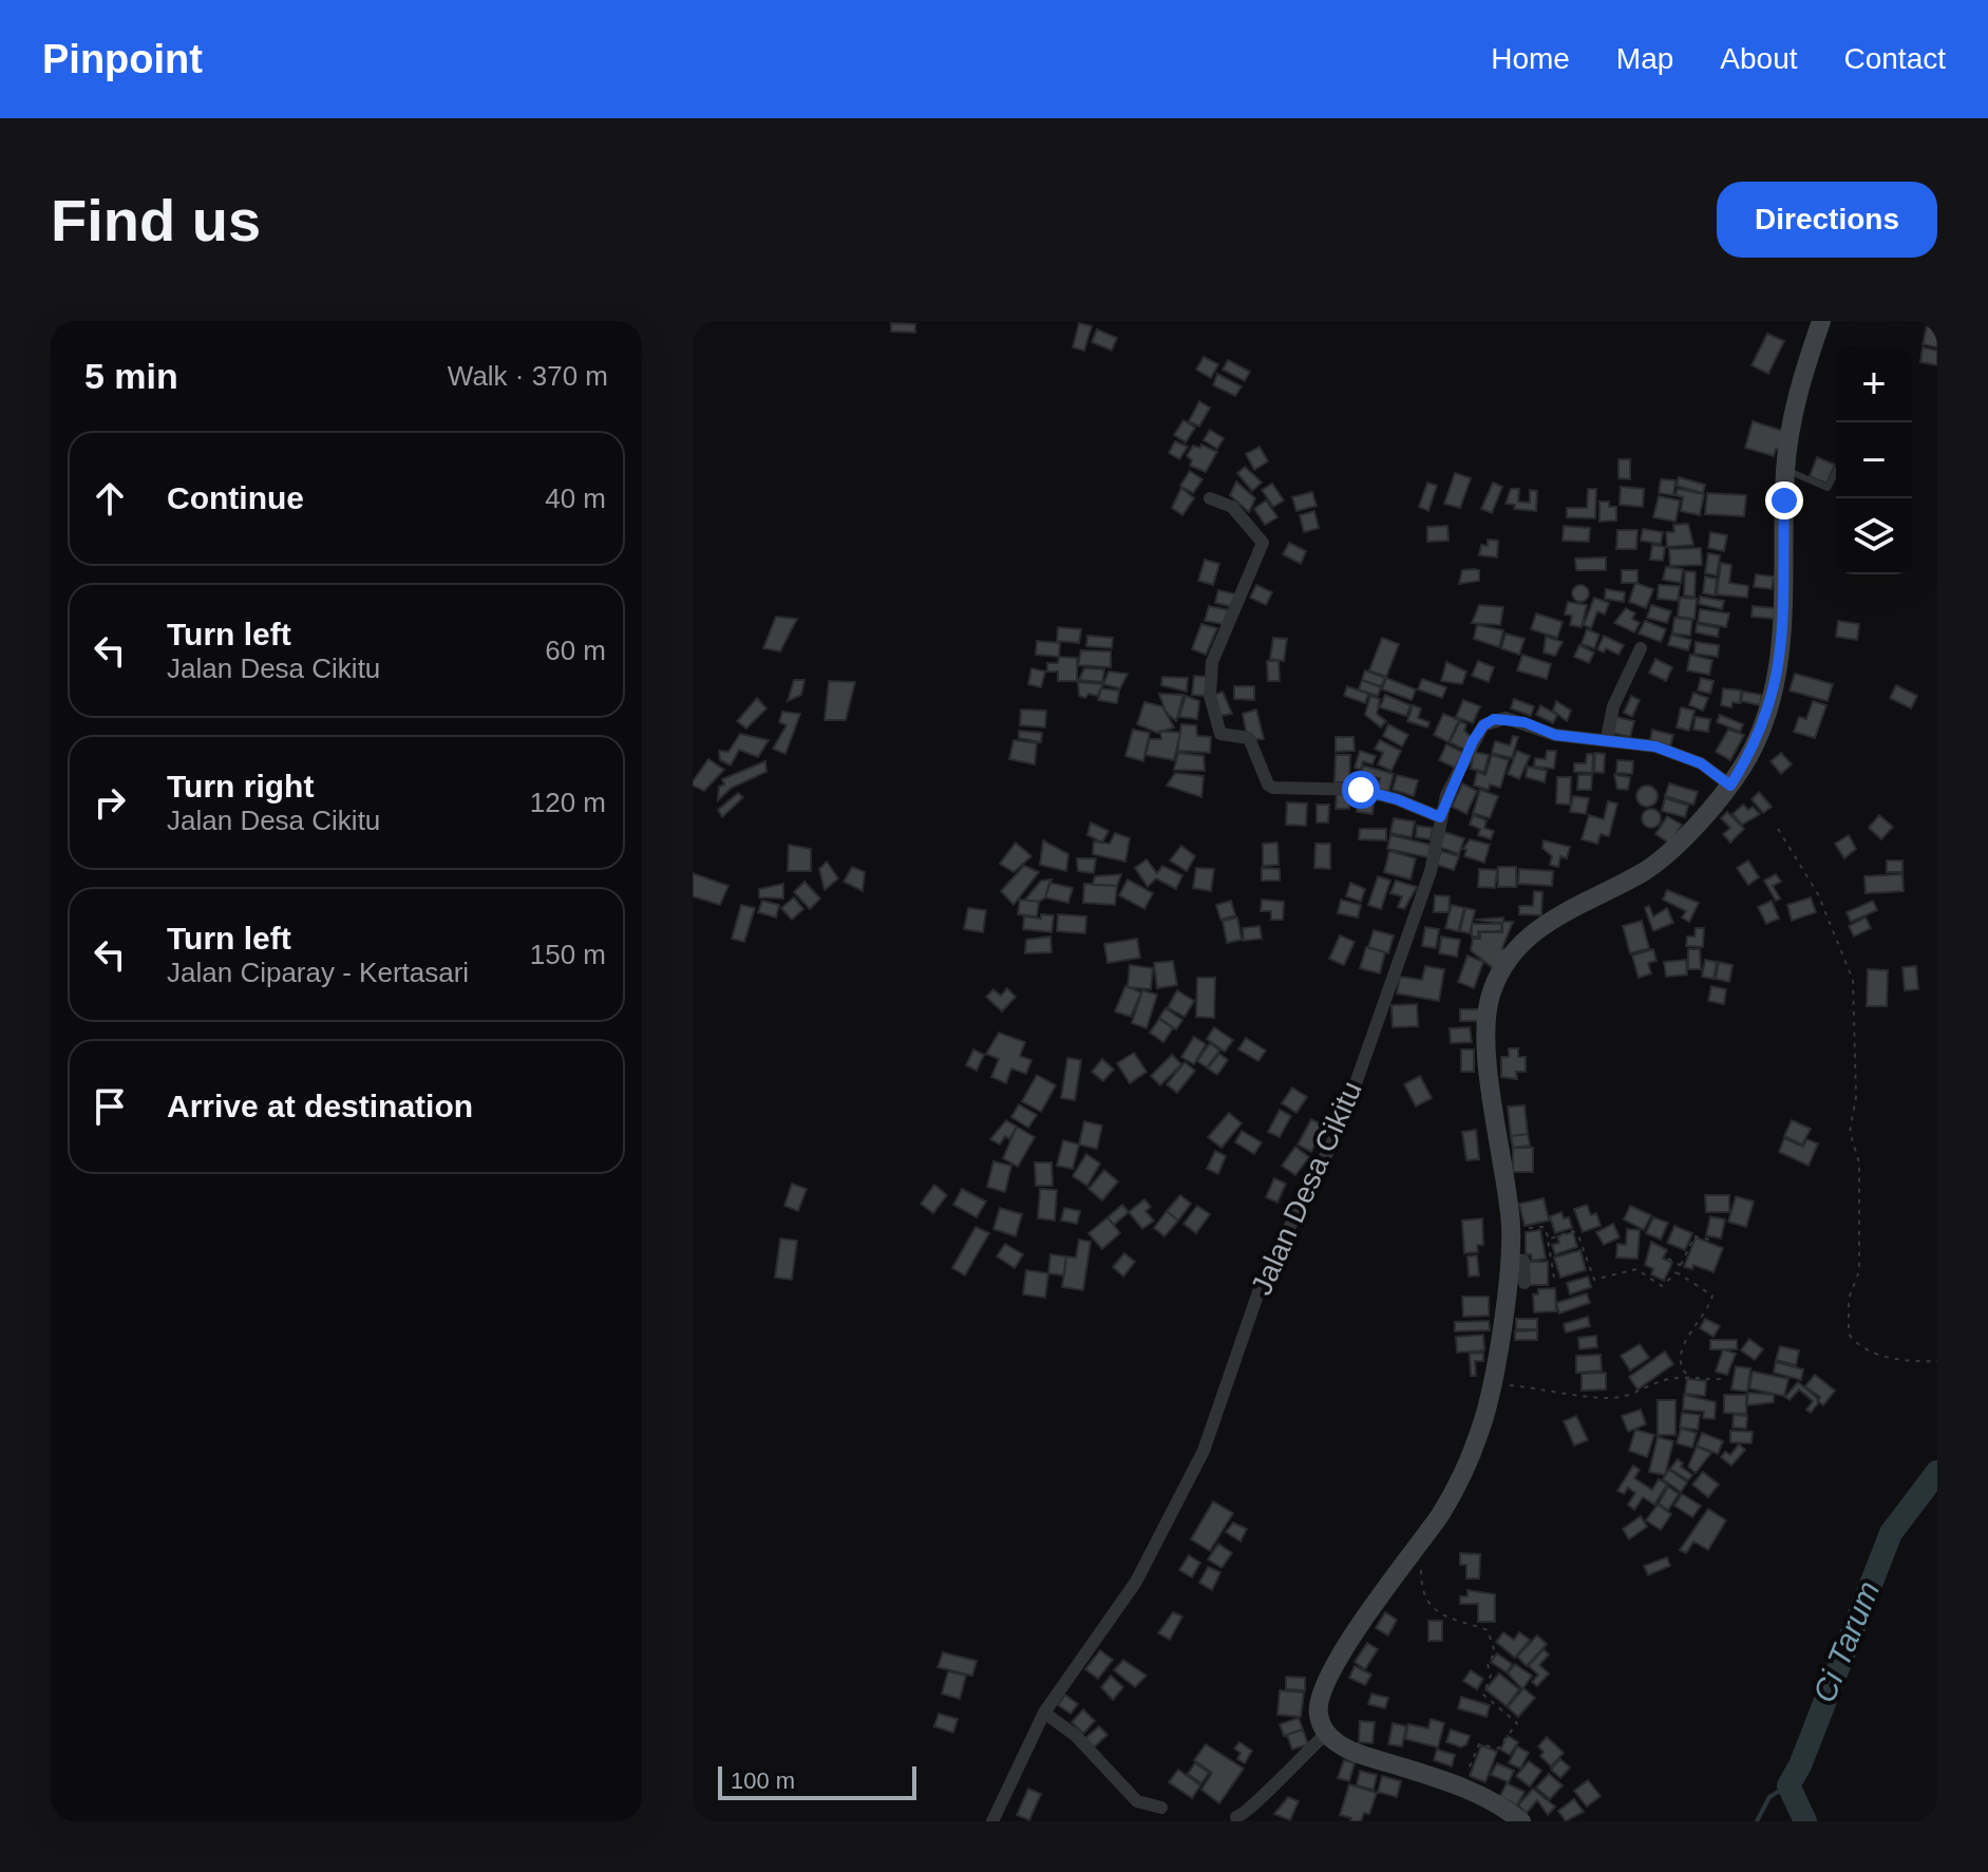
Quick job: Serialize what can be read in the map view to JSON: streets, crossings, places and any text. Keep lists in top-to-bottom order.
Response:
{
  "streets": {
    "street": ["Jalan Desa Cikitu"]
  },
  "water": ["Ci Tarum"],
  "scale_bar": "100 m",
  "page": {
    "header": "Pinpoint",
    "nav": [
      "Home",
      "Map",
      "About",
      "Contact"
    ],
    "buttons": "Directions",
    "title": "Find us",
    "heading": ["5 min", "Walk · 370 m"],
    "map_buttons": ["+", "−"],
    "list": [
      ["Continue", "40 m"],
      ["Turn left", "Jalan Desa Cikitu", "60 m"],
      ["Turn right", "Jalan Desa Cikitu", "120 m"],
      ["Turn left", "Jalan Ciparay - Kertasari", "150 m"],
      "Arrive at destination"
    ],
    "scale": "100 m"
  }
}
